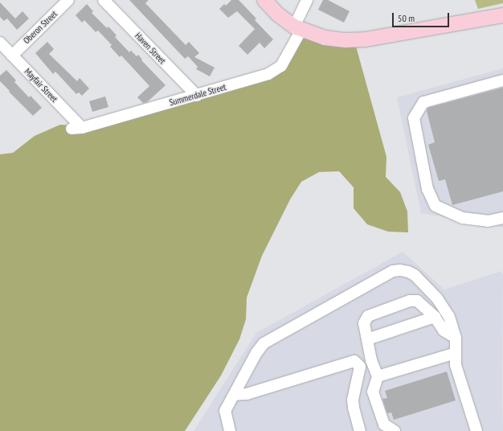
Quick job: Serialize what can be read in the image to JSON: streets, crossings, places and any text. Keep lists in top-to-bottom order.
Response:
{
  "streets": {
    "street": [
      "Oberon Street",
      "Haven Street",
      "Mayfair Street",
      "Summerdale Street"
    ]
  },
  "crossings": [
    ["Oberon Street", "Mayfair Street"],
    ["Haven Street", "Summerdale Street"],
    ["Mayfair Street", "Summerdale Street"]
  ],
  "scale_bar": "50 m"
}
